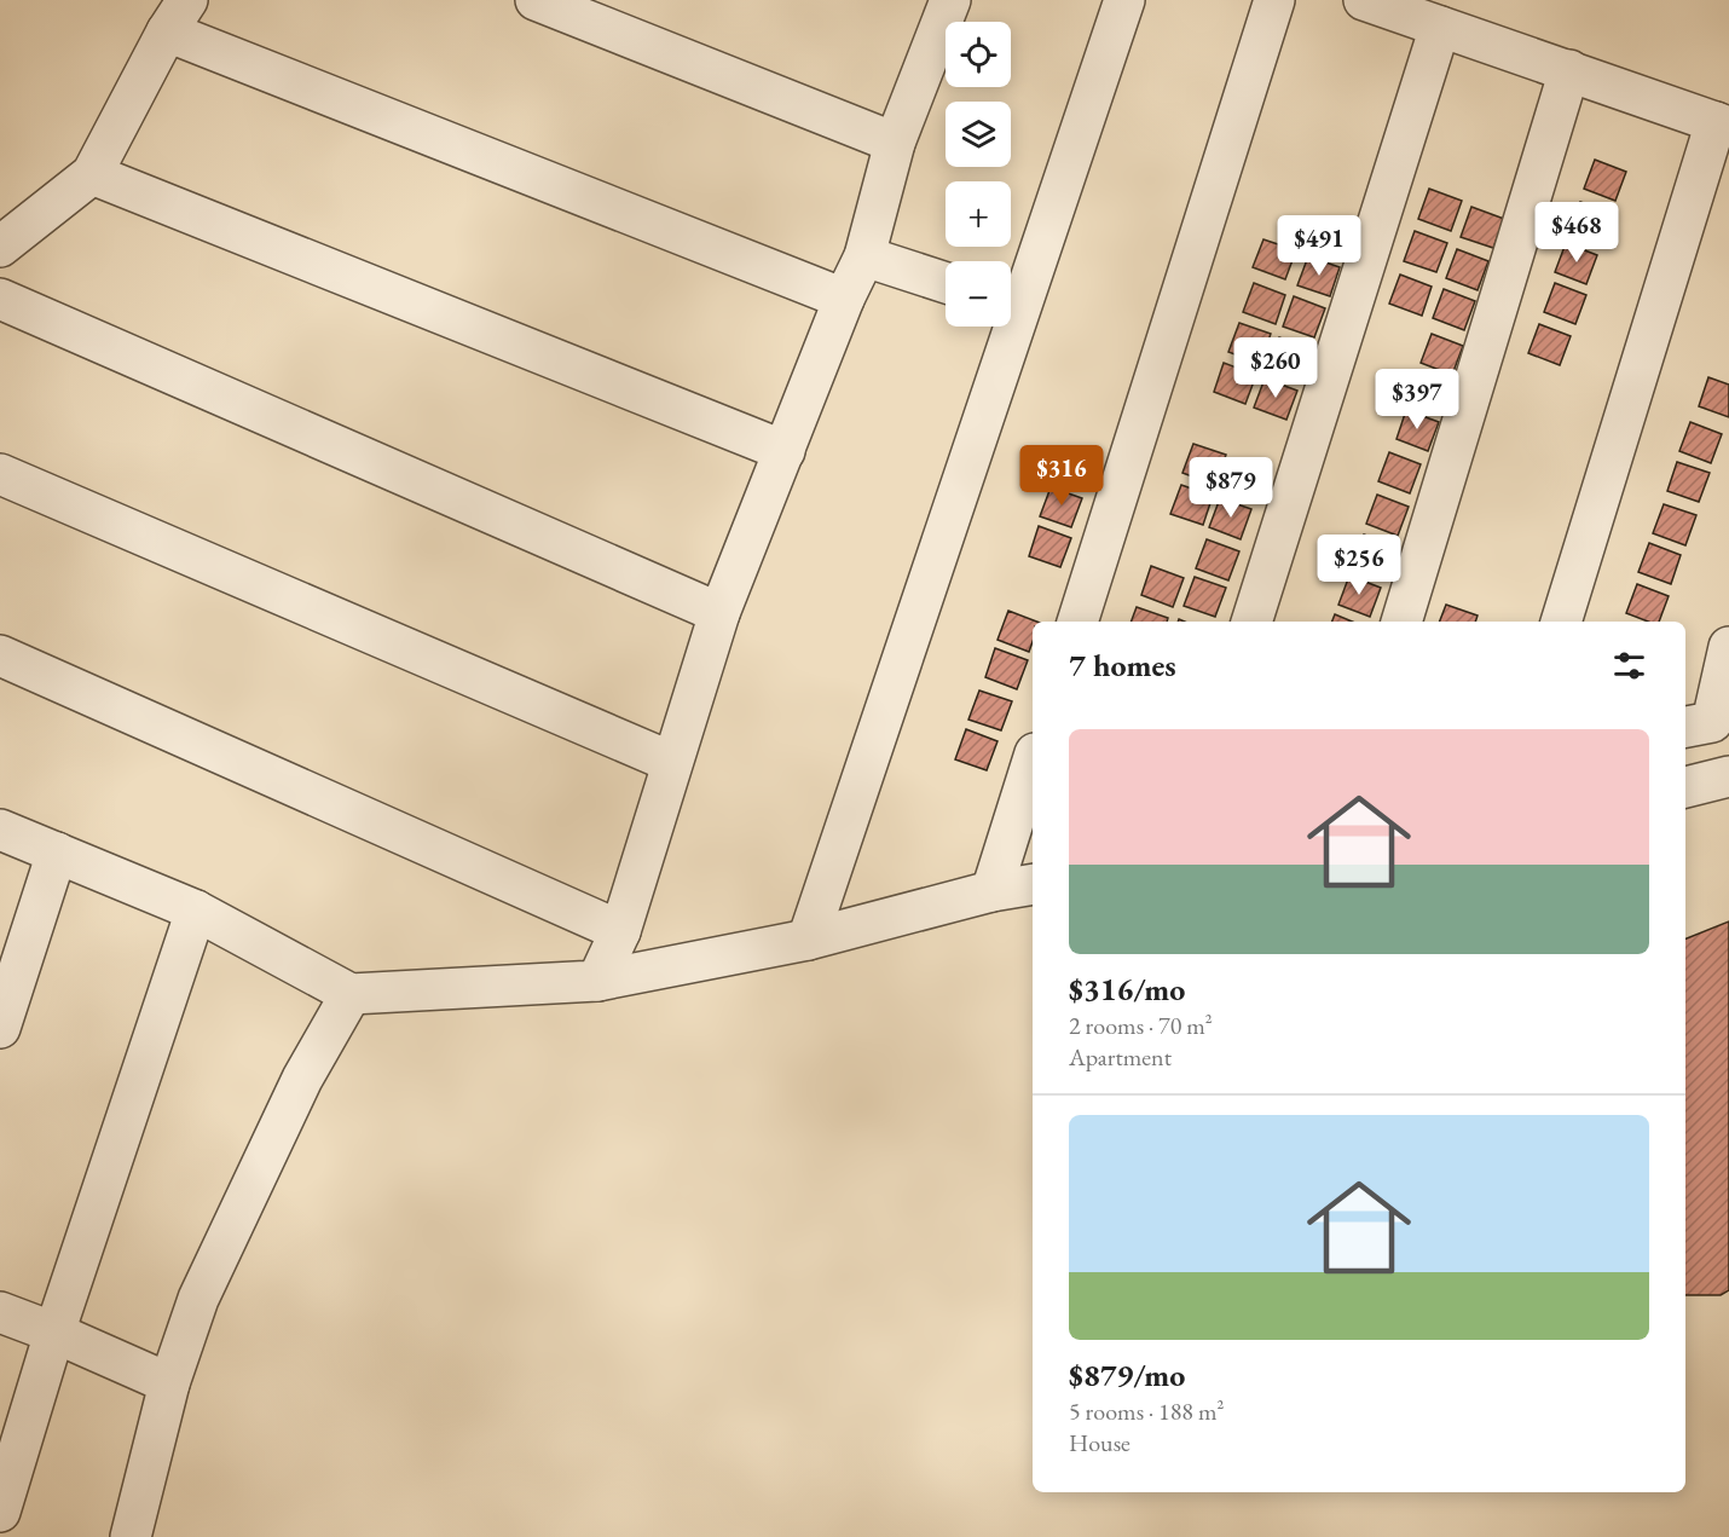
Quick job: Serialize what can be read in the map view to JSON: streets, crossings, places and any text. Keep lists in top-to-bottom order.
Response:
{
  "page": {
    "map_buttons": ["+", "−"],
    "price": [
      "$468",
      "$491",
      "$260",
      "$397",
      "$316",
      "$879",
      "$256"
    ],
    "heading": "7 homes",
    "list": [
      {
        "name": "$316/mo",
        "note": "2 rooms · 70 m² · Apartment"
      },
      {
        "name": "$879/mo",
        "note": "5 rooms · 188 m² · House"
      }
    ]
  }
}
